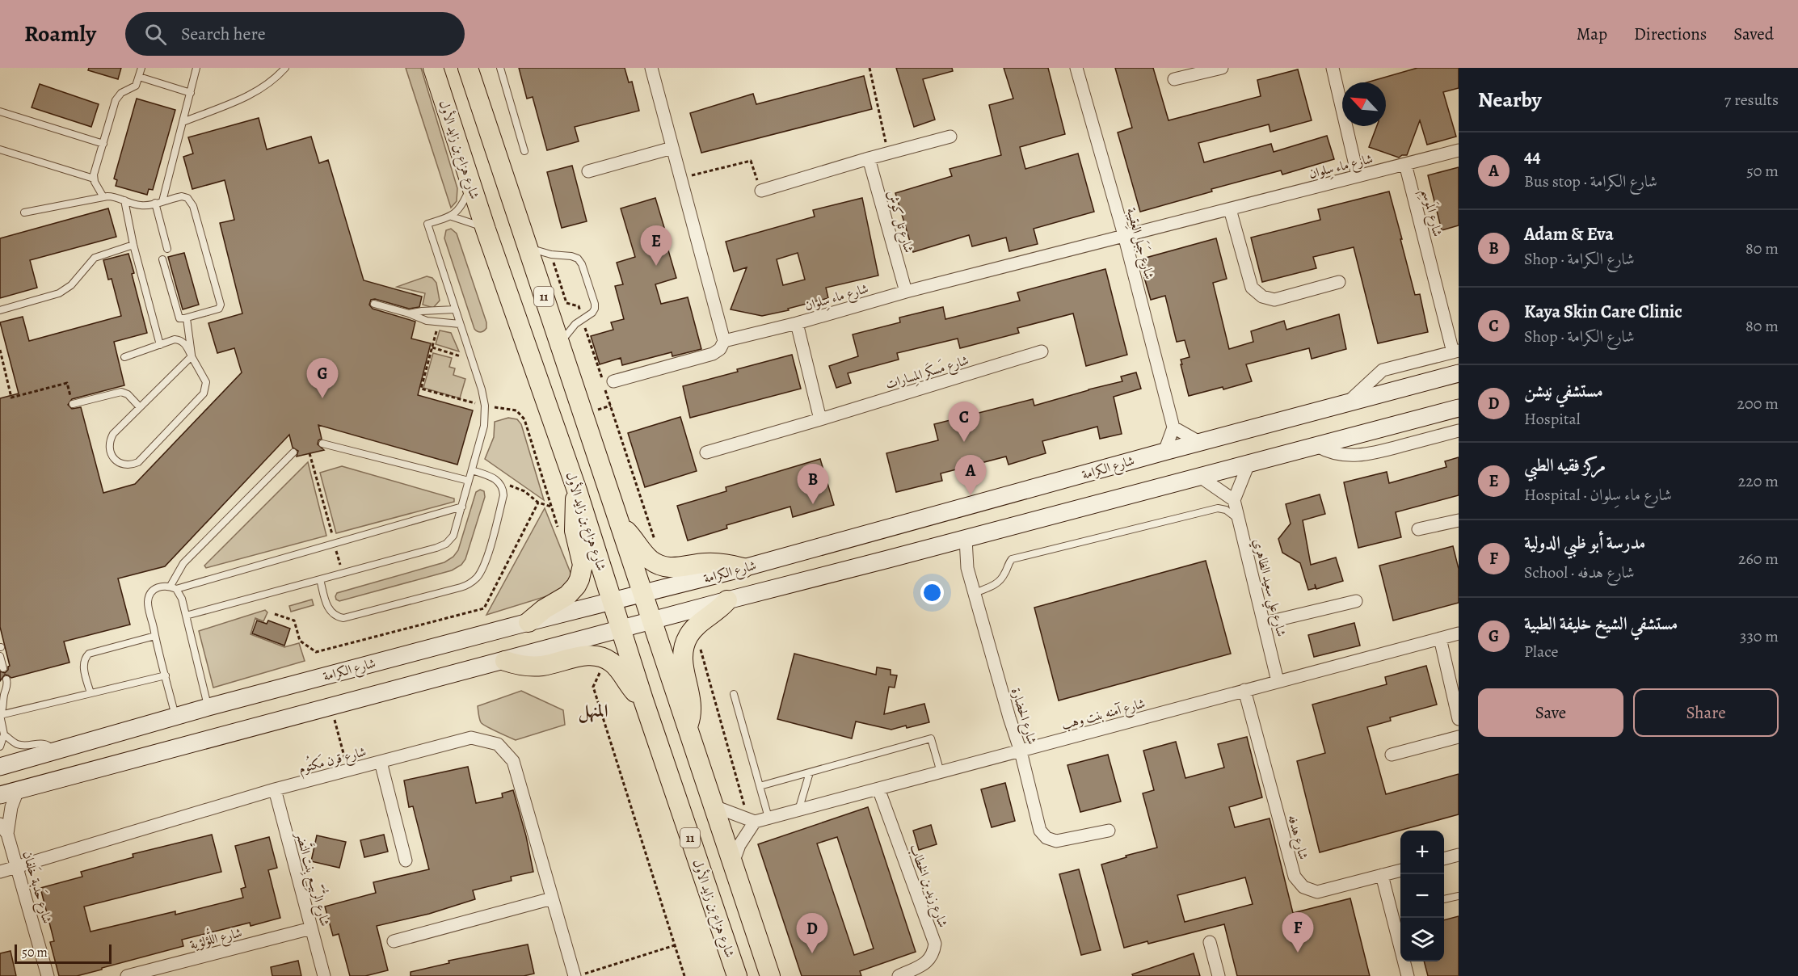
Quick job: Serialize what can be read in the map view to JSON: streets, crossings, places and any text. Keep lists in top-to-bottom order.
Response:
{
  "streets": {
    "main road": ["شارع هزاع بن زايد الأول", "11", "شارع الكرامة"],
    "street": [
      "شارع ماء سِلوان",
      "شارع المَوسِم",
      "شارع تل كوش",
      "شارع جَبَل العِقيبة",
      "شارع مَسكَر المِسارات",
      "شارع علي سعيد الظاهري",
      "شارع آمنه بنت وهب",
      "شارع الحضارة",
      "شارع قرن مَكتُوم",
      "شارع هدفه",
      "شارع الرُّبَيِّع بِنت النَّضر",
      "شارع زيد بن الخطاب",
      "شارع حَدبة خَلفان",
      "شارع اللُّؤلؤية"
    ]
  },
  "crossings": [
    ["شارع هزاع بن زايد الأول", "شارع الكرامة"],
    ["شارع ماء سِلوان", "شارع المَوسِم"],
    ["شارع ماء سِلوان", "شارع تل كوش"],
    ["شارع ماء سِلوان", "شارع جَبَل العِقيبة"],
    ["11", "شارع الكرامة"],
    ["شارع الكرامة", "شارع الحضارة"],
    ["شارع الكرامة", "شارع حَدبة خَلفان"],
    ["شارع علي سعيد الظاهري", "شارع آمنه بنت وهب"],
    ["شارع آمنه بنت وهب", "شارع الحضارة"],
    ["شارع آمنه بنت وهب", "شارع هدفه"],
    ["شارع آمنه بنت وهب", "شارع زيد بن الخطاب"],
    ["شارع قرن مَكتُوم", "شارع الرُّبَيِّع بِنت النَّضر"],
    ["شارع قرن مَكتُوم", "شارع حَدبة خَلفان"],
    ["شارع الرُّبَيِّع بِنت النَّضر", "شارع اللُّؤلؤية"]
  ],
  "districts": ["المنهل"],
  "scale_bar": "50 m",
  "north": "top left",
  "page": {
    "header": "Roamly",
    "search": "Search here",
    "nav": ["Map", "Directions", "Saved"],
    "heading": ["Nearby", "7 results"],
    "list": [
      {
        "mark": "A",
        "name": "44",
        "note": "Bus stop · شارع الكرامة",
        "value": "50 m"
      },
      {
        "mark": "B",
        "name": "Adam & Eva",
        "note": "Shop · شارع الكرامة",
        "value": "80 m"
      },
      {
        "mark": "C",
        "name": "Kaya Skin Care Clinic",
        "note": "Shop · شارع الكرامة",
        "value": "80 m"
      },
      {
        "mark": "D",
        "name": "مستشفي نيشن",
        "note": "Hospital",
        "value": "200 m"
      },
      {
        "mark": "E",
        "name": "مركز فقيه الطبي",
        "note": "Hospital · شارع ماء سِلوان",
        "value": "220 m"
      },
      {
        "mark": "F",
        "name": "مدرسة أبو ظبي الدولية",
        "note": "School · شارع هدفه",
        "value": "260 m"
      },
      {
        "mark": "G",
        "name": "مستشفي الشيخ خليفة الطبية",
        "note": "Place",
        "value": "330 m"
      }
    ],
    "pins": [
      "E",
      "G",
      "C",
      "A",
      "B",
      "F",
      "D"
    ],
    "buttons": ["Save", "Share"],
    "map_buttons": ["+", "−"],
    "scale": "50 m"
  }
}
